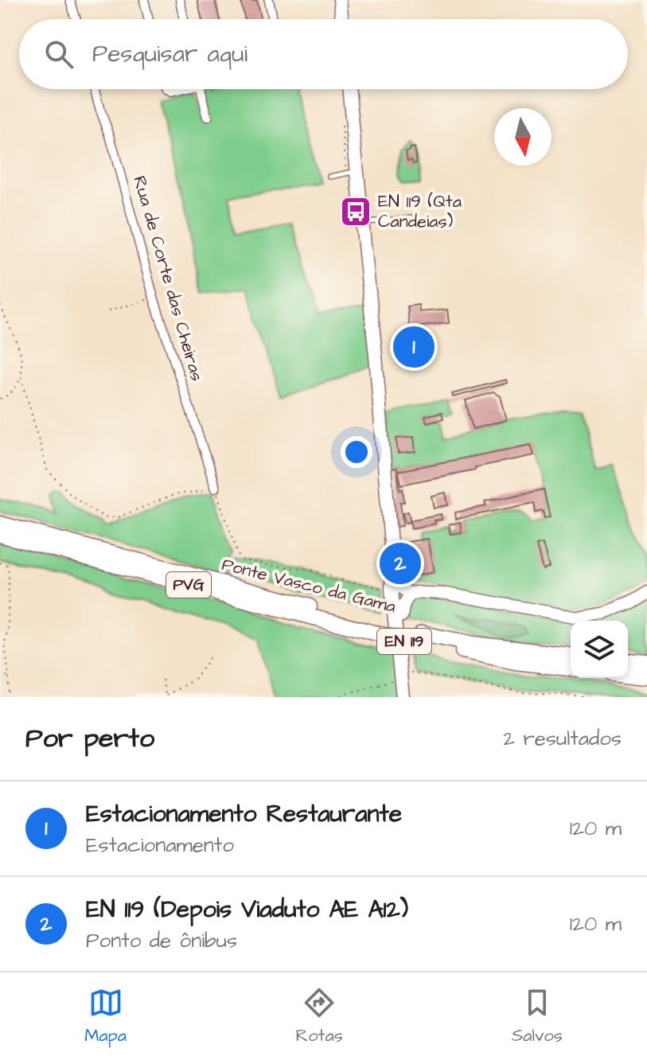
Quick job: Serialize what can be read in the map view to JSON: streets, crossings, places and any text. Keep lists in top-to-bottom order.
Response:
{
  "streets": {
    "highway": ["PVG", "Ponte Vasco da Gama"],
    "main road": ["EN 119"],
    "street": ["Rua de Corte das Cheiras"]
  },
  "places": {
    "bus stop": ["EN 119 (Qta Candeias)"]
  },
  "north": "bottom",
  "page": {
    "search": "Pesquisar aqui",
    "pins": ["1", "2"],
    "heading": ["Por perto", "2 resultados"],
    "list": [
      {
        "mark": "1",
        "name": "Estacionamento Restaurante",
        "note": "Estacionamento",
        "value": "120 m"
      },
      {
        "mark": "2",
        "name": "EN 119 (Depois Viaduto AE A12)",
        "note": "Ponto de ônibus",
        "value": "120 m"
      }
    ],
    "nav": ["Mapa", "Rotas", "Salvos"]
  }
}
